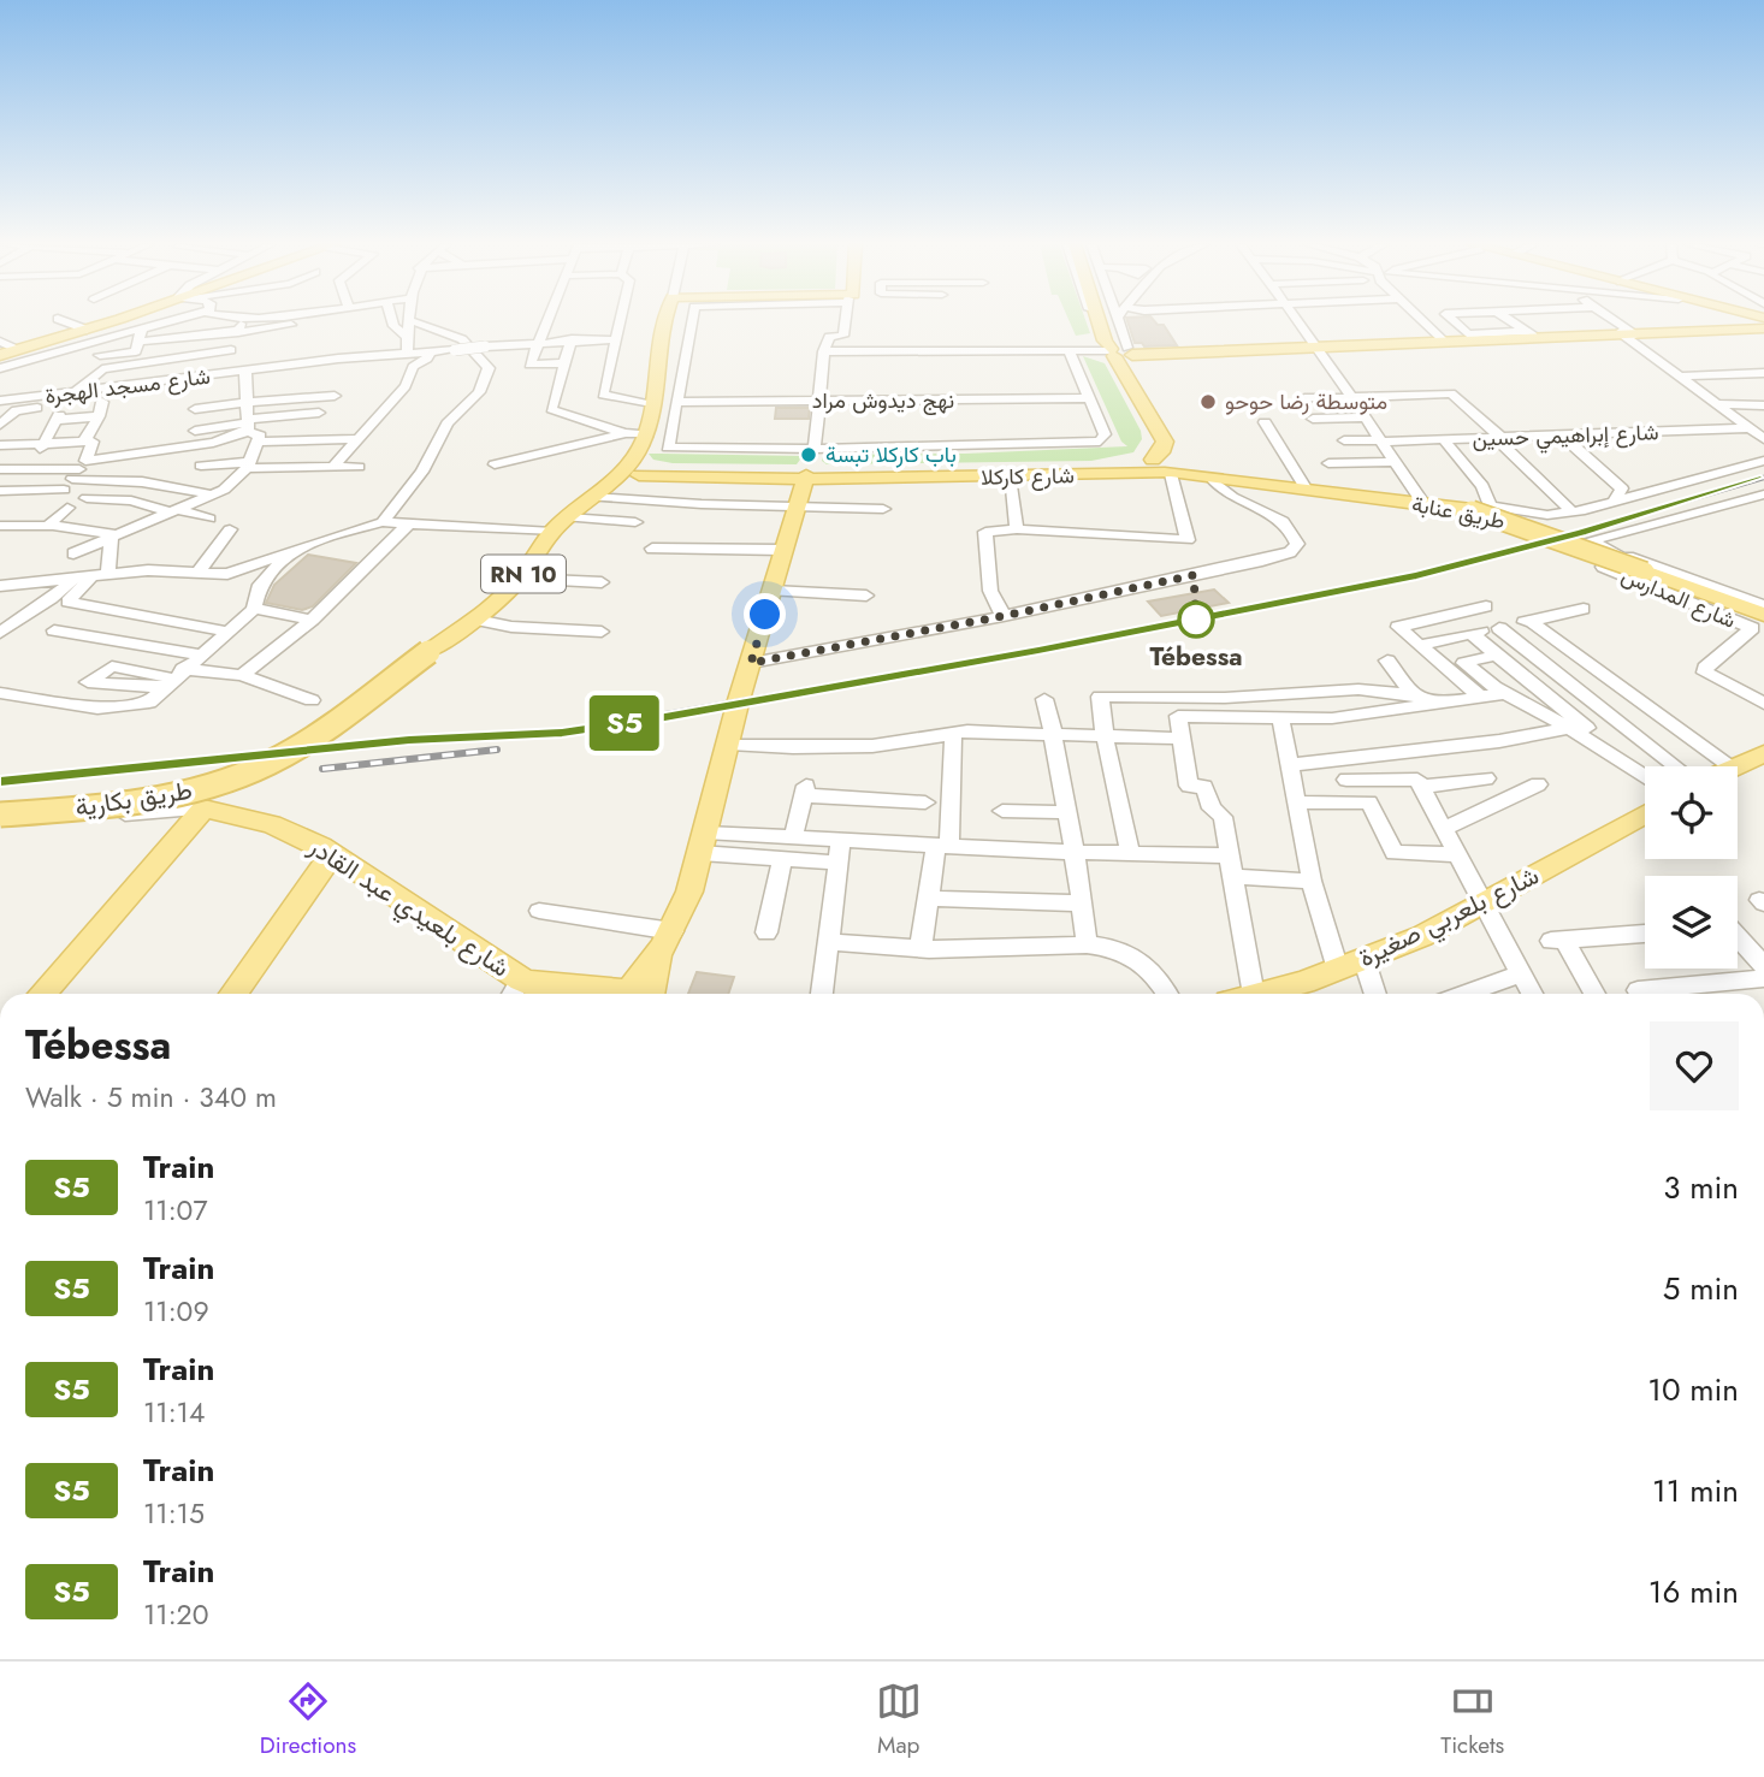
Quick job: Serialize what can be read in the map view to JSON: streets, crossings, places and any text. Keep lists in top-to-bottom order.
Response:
{
  "streets": {
    "main road": [
      "شارع كاركلا",
      "طريق عنابة",
      "RN 10",
      "طريق بكارية",
      "شارع بلعيدي عبد القادر",
      "شارع بلعربي صغيرة"
    ],
    "street": [
      "شارع مسجد الهجرة",
      "نهج ديدوش مراد",
      "شارع إبراهيمي حسين",
      "شارع المدارس"
    ]
  },
  "crossings": [
    ["نهج ديدوش مراد", "شارع كاركلا"],
    ["شارع كاركلا", "طريق عنابة"],
    ["شارع كاركلا", "RN 10"],
    ["طريق عنابة", "شارع المدارس"],
    ["RN 10", "طريق بكارية"]
  ],
  "places": ["متوسطة رضا حوحو", "باب كاركلا تبسة", "Tébessa"],
  "page": {
    "on_map": "S5",
    "heading": ["Tébessa", "Walk · 5 min · 340 m"],
    "list": [
      {
        "mark": "S5",
        "name": "Train",
        "note": "11:07",
        "value": "3 min"
      },
      {
        "mark": "S5",
        "name": "Train",
        "note": "11:09",
        "value": "5 min"
      },
      {
        "mark": "S5",
        "name": "Train",
        "note": "11:14",
        "value": "10 min"
      },
      {
        "mark": "S5",
        "name": "Train",
        "note": "11:15",
        "value": "11 min"
      },
      {
        "mark": "S5",
        "name": "Train",
        "note": "11:20",
        "value": "16 min"
      }
    ],
    "tabs": ["Directions", "Map", "Tickets"]
  }
}
